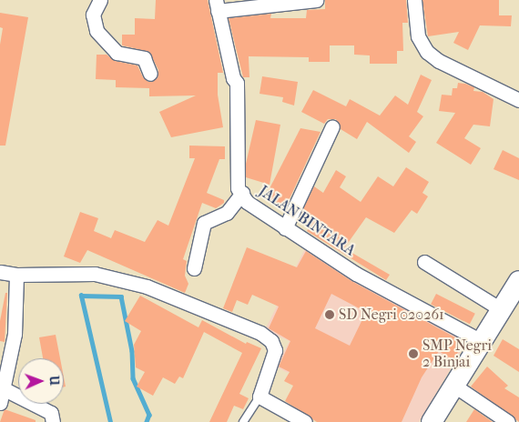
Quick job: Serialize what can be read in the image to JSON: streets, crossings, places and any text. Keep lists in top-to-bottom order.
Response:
{
  "streets": {
    "street": ["JALAN BINTARA"]
  },
  "places": ["SD Negri 020261", "SMP Negri 2 Binjai"],
  "north": "right"
}
